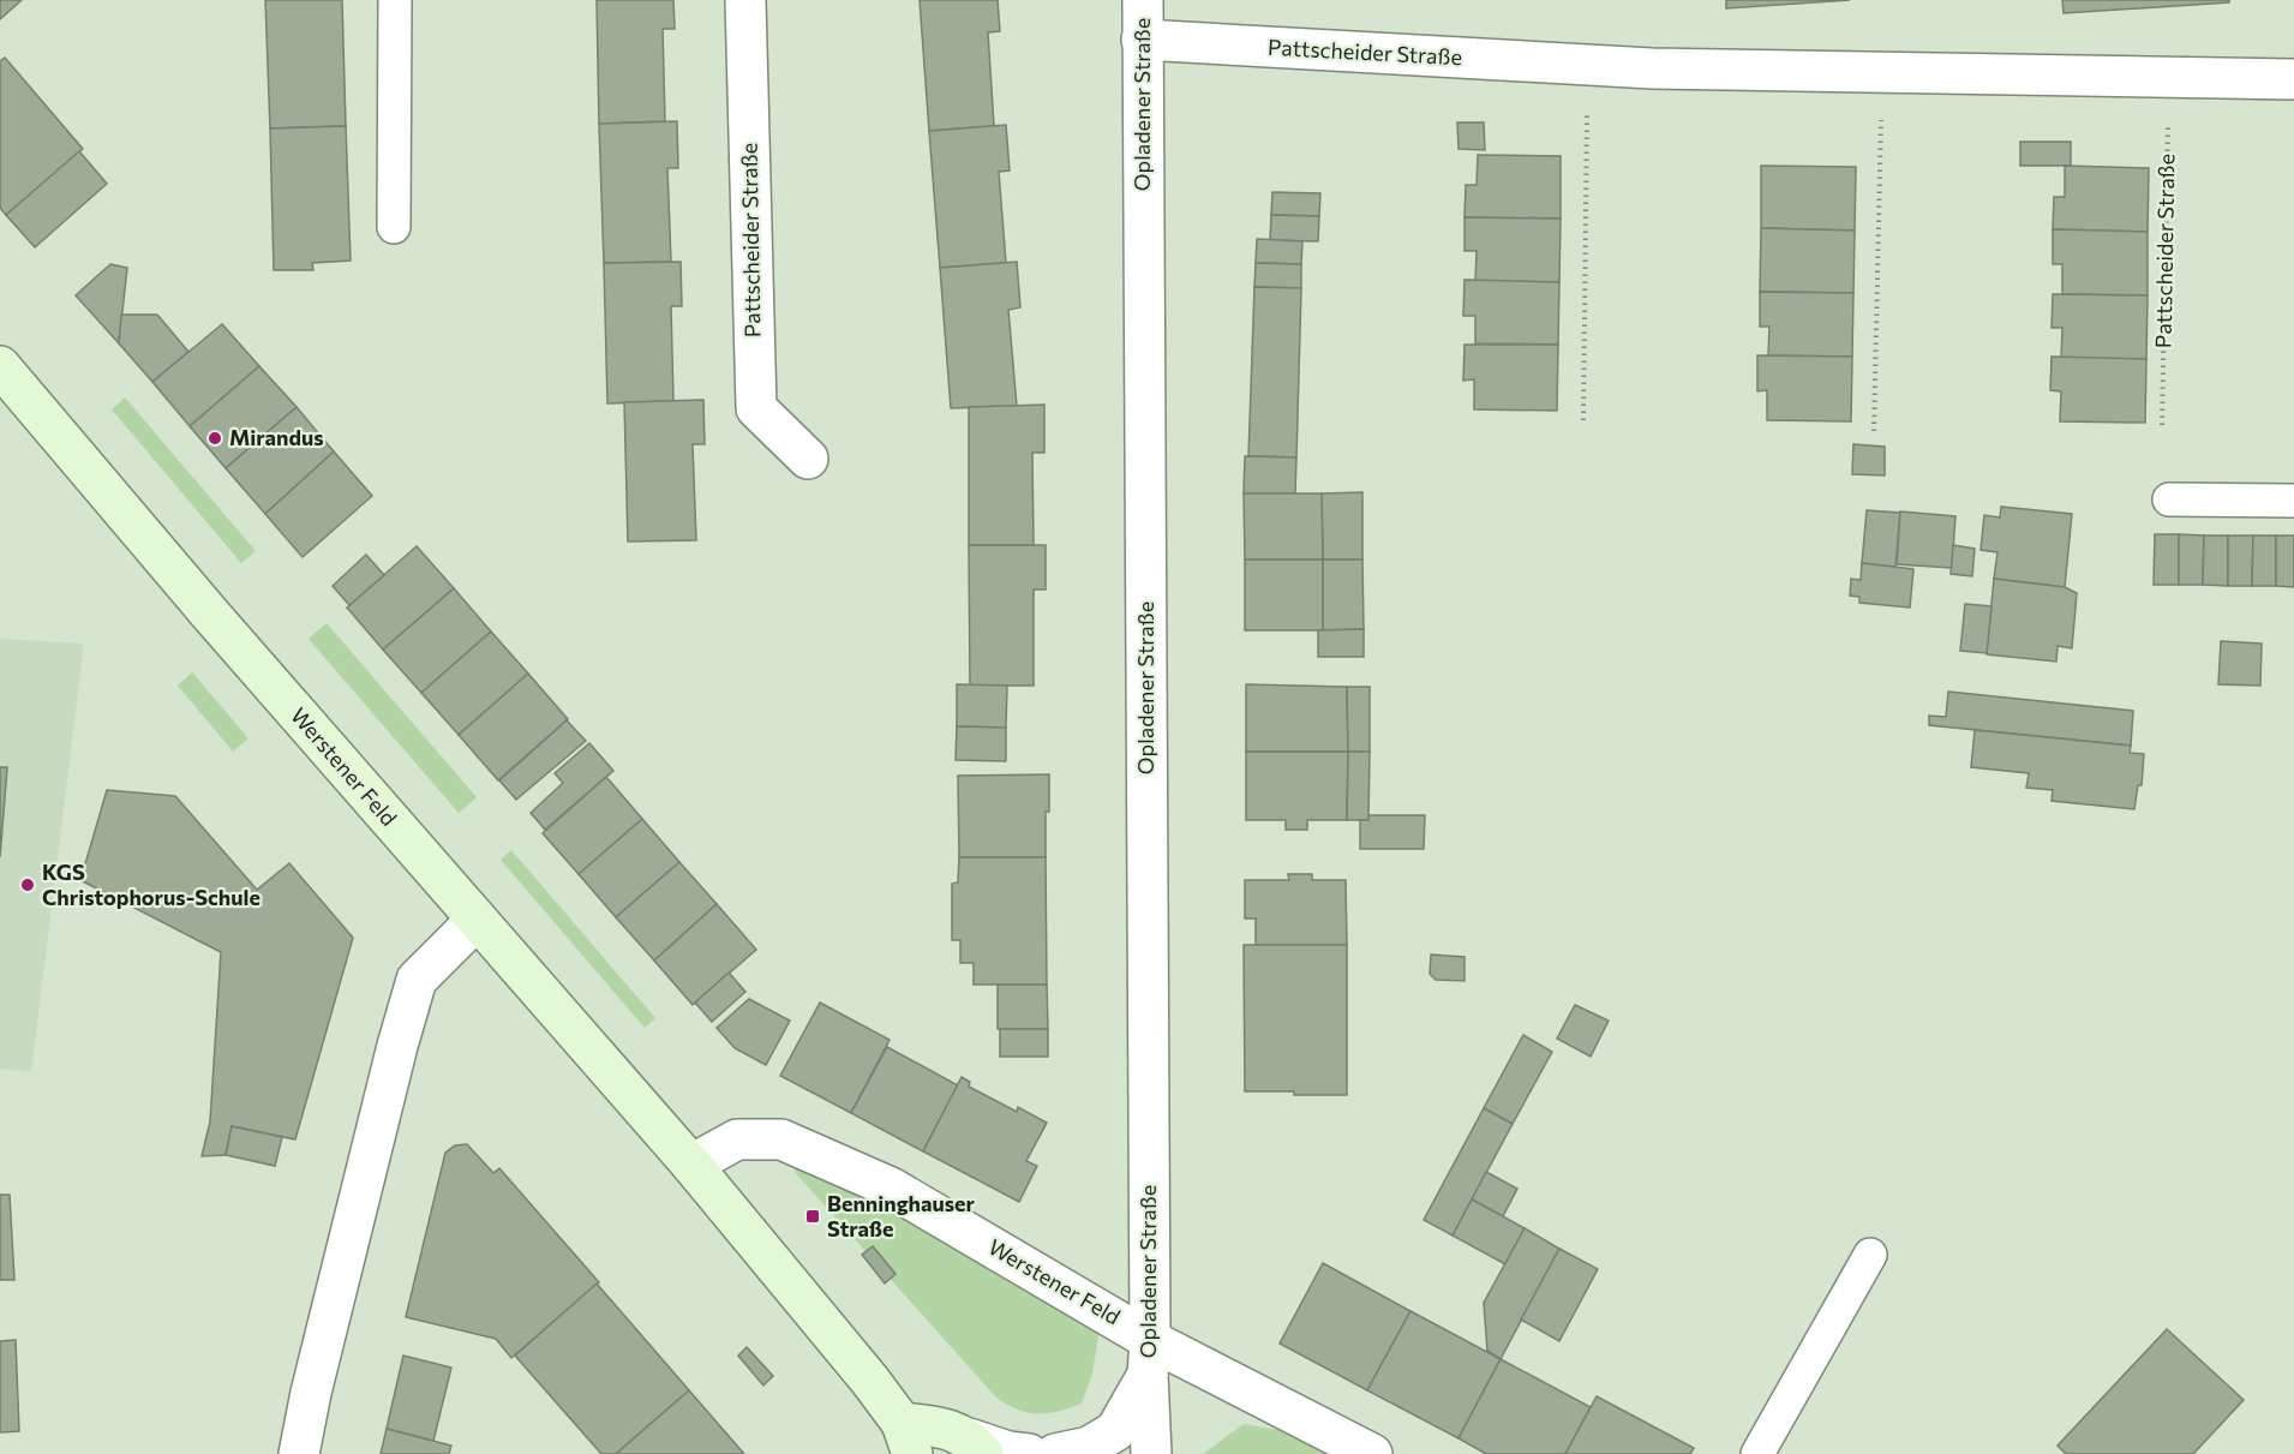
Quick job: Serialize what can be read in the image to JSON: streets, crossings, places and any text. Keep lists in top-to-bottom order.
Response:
{
  "streets": {
    "main road": ["Werstener Feld"],
    "street": ["Pattscheider Straße", "Opladener Straße"]
  },
  "crossings": [
    ["Pattscheider Straße", "Opladener Straße"],
    ["Opladener Straße", "Werstener Feld"]
  ],
  "places": {
    "other": ["Mirandus", "KGS Christophorus-Schule"],
    "transit": ["Benninghauser Straße"]
  }
}
